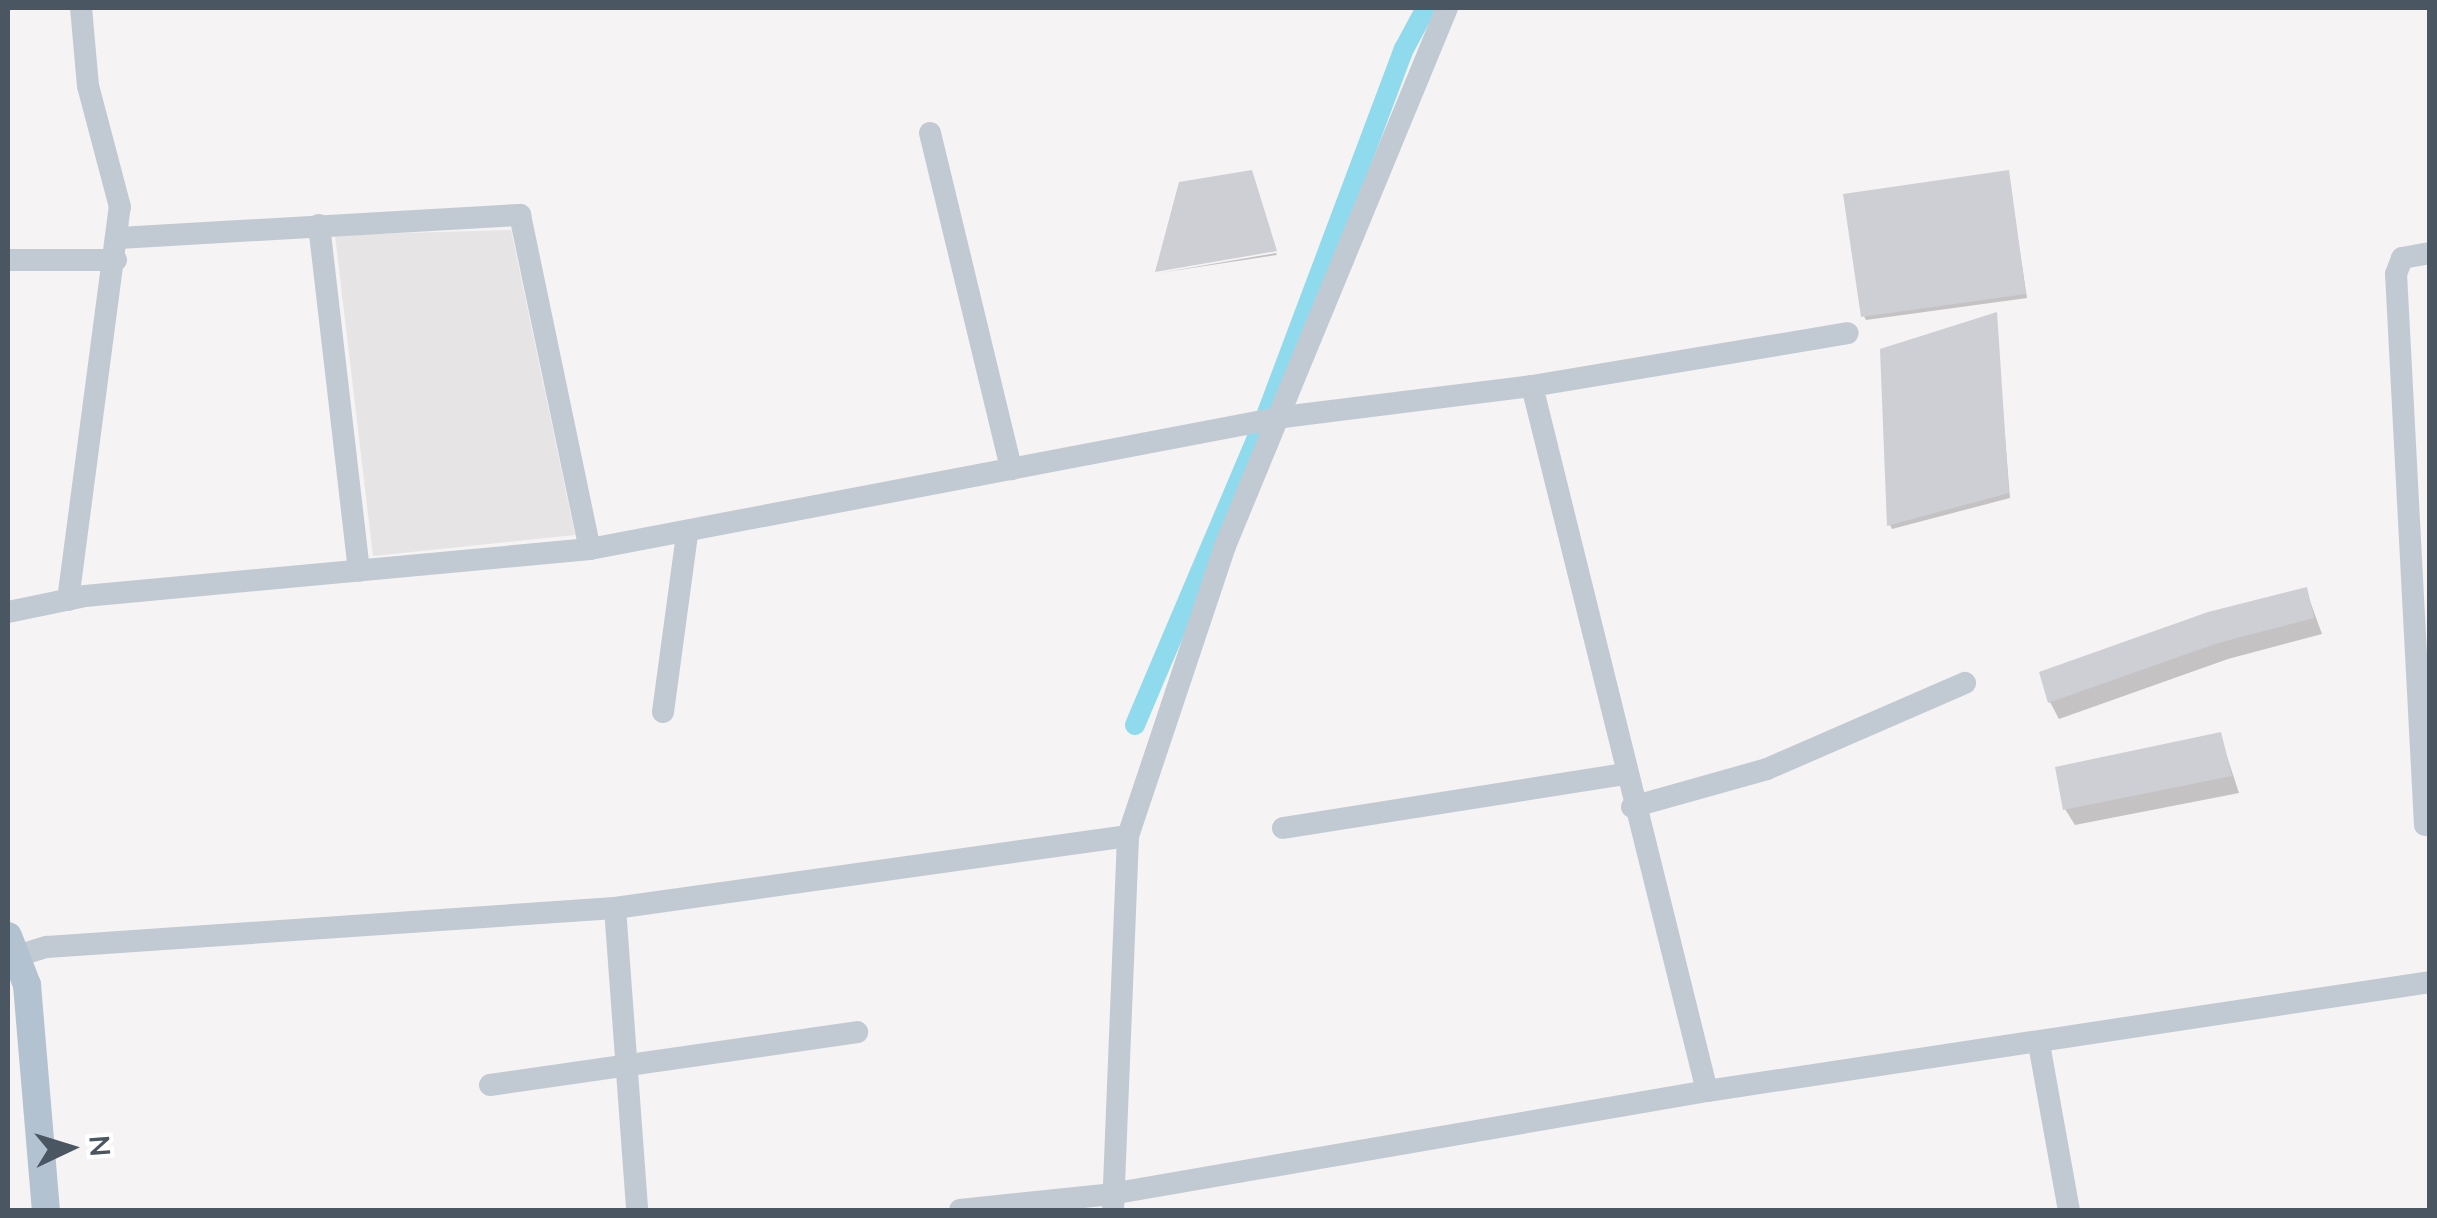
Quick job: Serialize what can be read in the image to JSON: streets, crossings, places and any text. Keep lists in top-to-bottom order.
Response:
{
  "north": "right"
}
